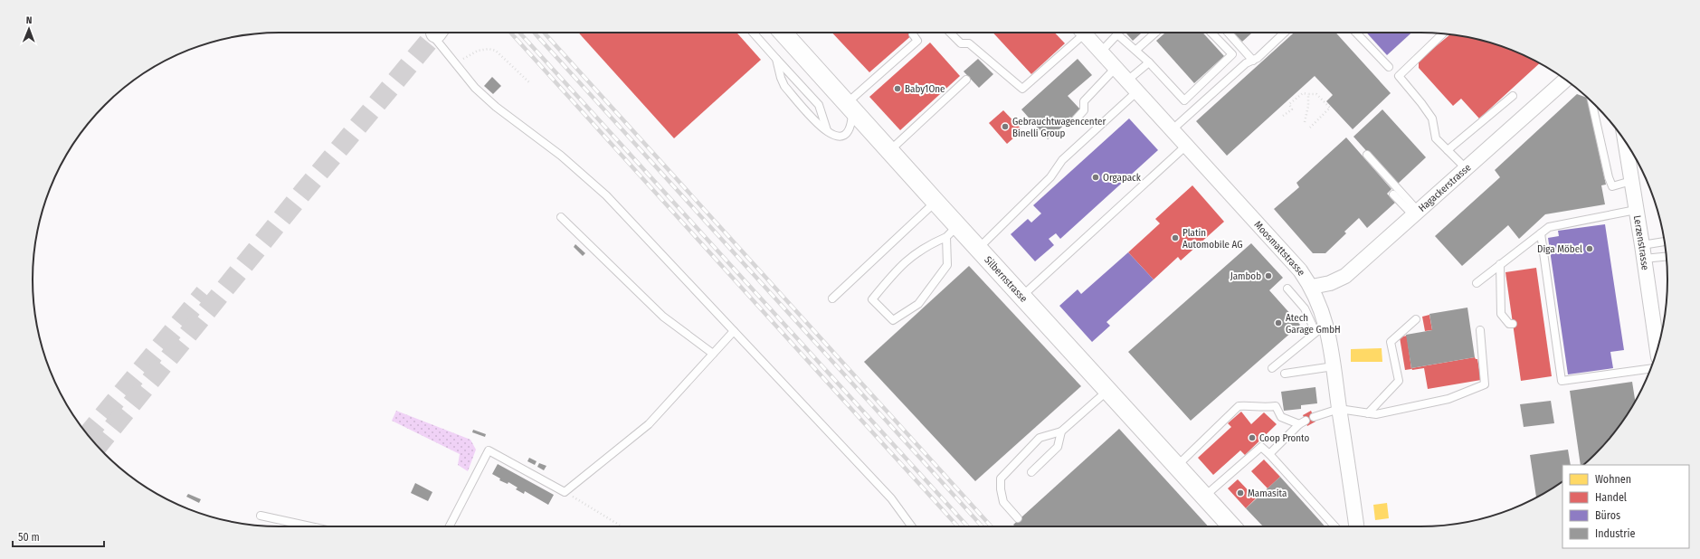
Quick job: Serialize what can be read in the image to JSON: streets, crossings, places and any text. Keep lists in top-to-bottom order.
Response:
{
  "streets": {
    "street": [
      "Hagackerstrasse",
      "Lerzenstrasse",
      "Moosmattstrasse",
      "Silbernstrasse"
    ]
  },
  "crossings": [
    ["Hagackerstrasse", "Moosmattstrasse"]
  ],
  "places": [
    "Baby1One",
    "Gebrauchtwagencenter Binelli Group",
    "Orgapack",
    "Platin Automobile AG",
    "Diga Möbel",
    "Jambob",
    "Atech Garage GmbH",
    "Coop Pronto",
    "Mamasita"
  ],
  "legend": [
    "Wohnen",
    "Handel",
    "Büros",
    "Industrie"
  ],
  "scale_bar": "50 m",
  "north": "top"
}
